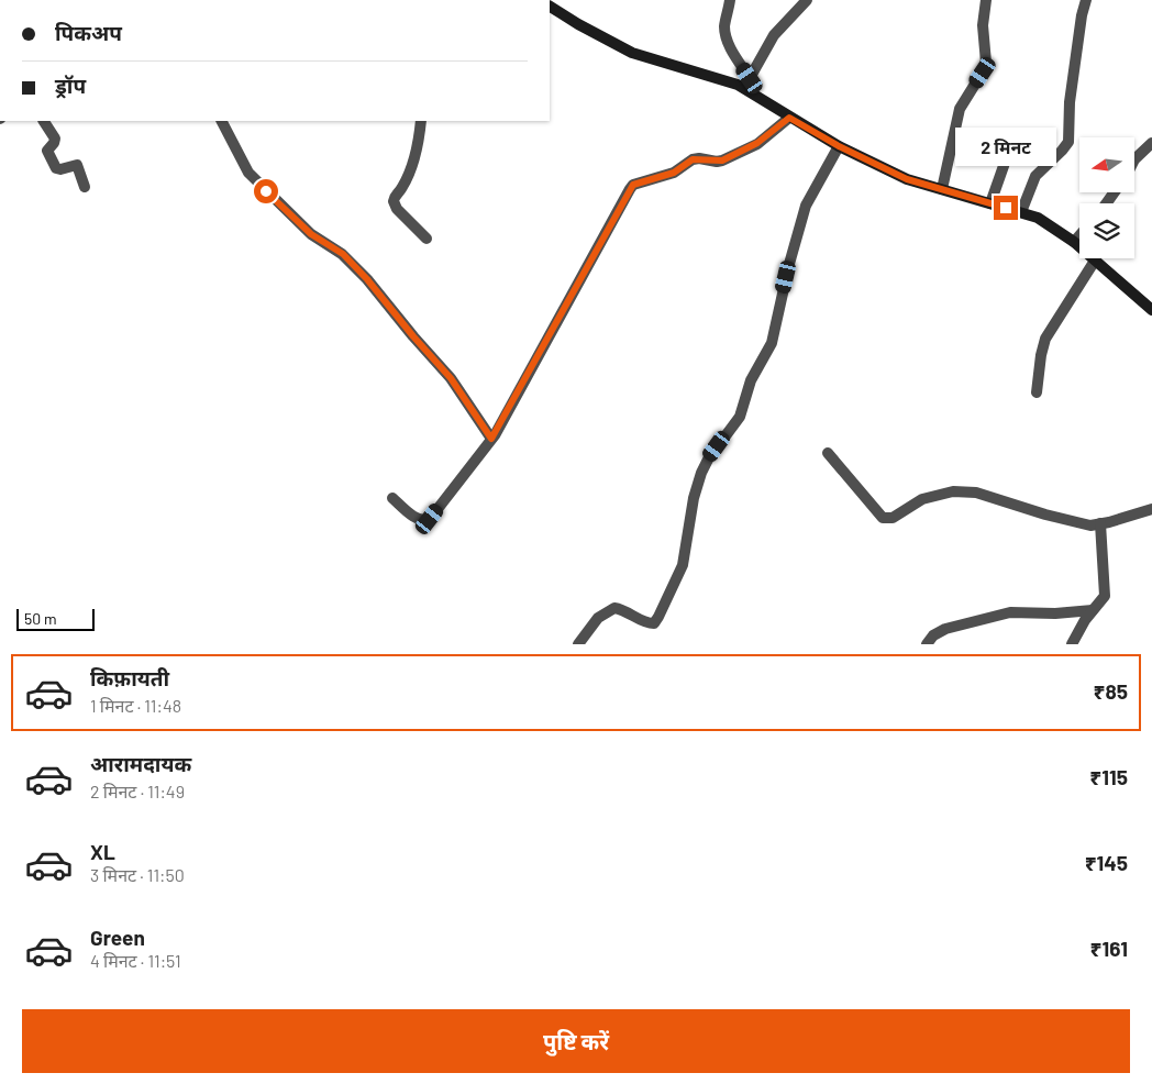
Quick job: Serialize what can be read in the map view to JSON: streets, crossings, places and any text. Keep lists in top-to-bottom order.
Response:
{
  "scale_bar": "50 m",
  "north": "left",
  "page": {
    "banner": ["पिकअप", "ड्रॉप"],
    "bubble": "2 मिनट",
    "scale": "50 m",
    "list": [
      {
        "name": "किफ़ायती",
        "note": "1 मिनट · 11:48",
        "value": "₹85"
      },
      {
        "name": "आरामदायक",
        "note": "2 मिनट · 11:49",
        "value": "₹115"
      },
      {
        "name": "XL",
        "note": "3 मिनट · 11:50",
        "value": "₹145"
      },
      {
        "name": "Green",
        "note": "4 मिनट · 11:51",
        "value": "₹161"
      }
    ],
    "buttons": "पुष्टि करें"
  }
}
